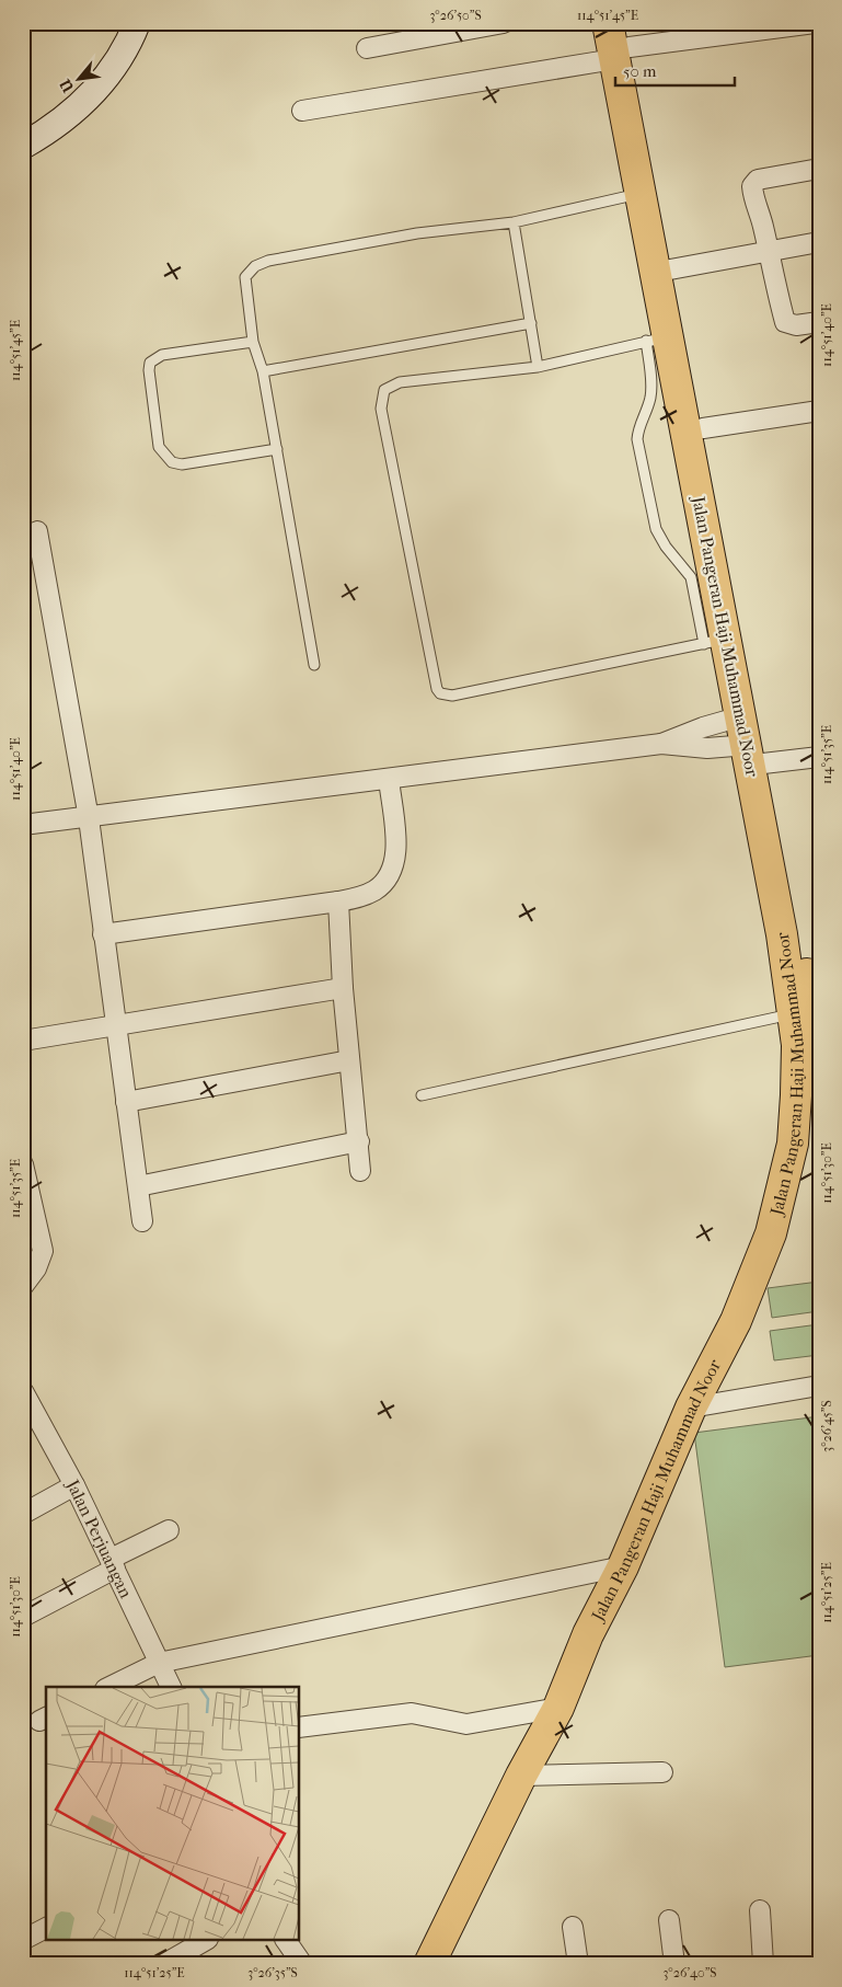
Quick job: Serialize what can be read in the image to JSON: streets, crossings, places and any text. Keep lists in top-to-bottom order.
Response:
{
  "streets": {
    "main road": ["Jalan Pangeran Haji Muhammad Noor"],
    "street": ["Jalan Perjuangan"]
  },
  "scale_bar": "50 m",
  "north": "bottom left",
  "coordinates": [
    "3°26'50\"S",
    "114°51'45\"E",
    "114°51'40\"E",
    "114°51'35\"E",
    "114°51'30\"E",
    "3°26'45\"S",
    "114°51'25\"E",
    "3°26'35\"S",
    "3°26'40\"S"
  ]
}
